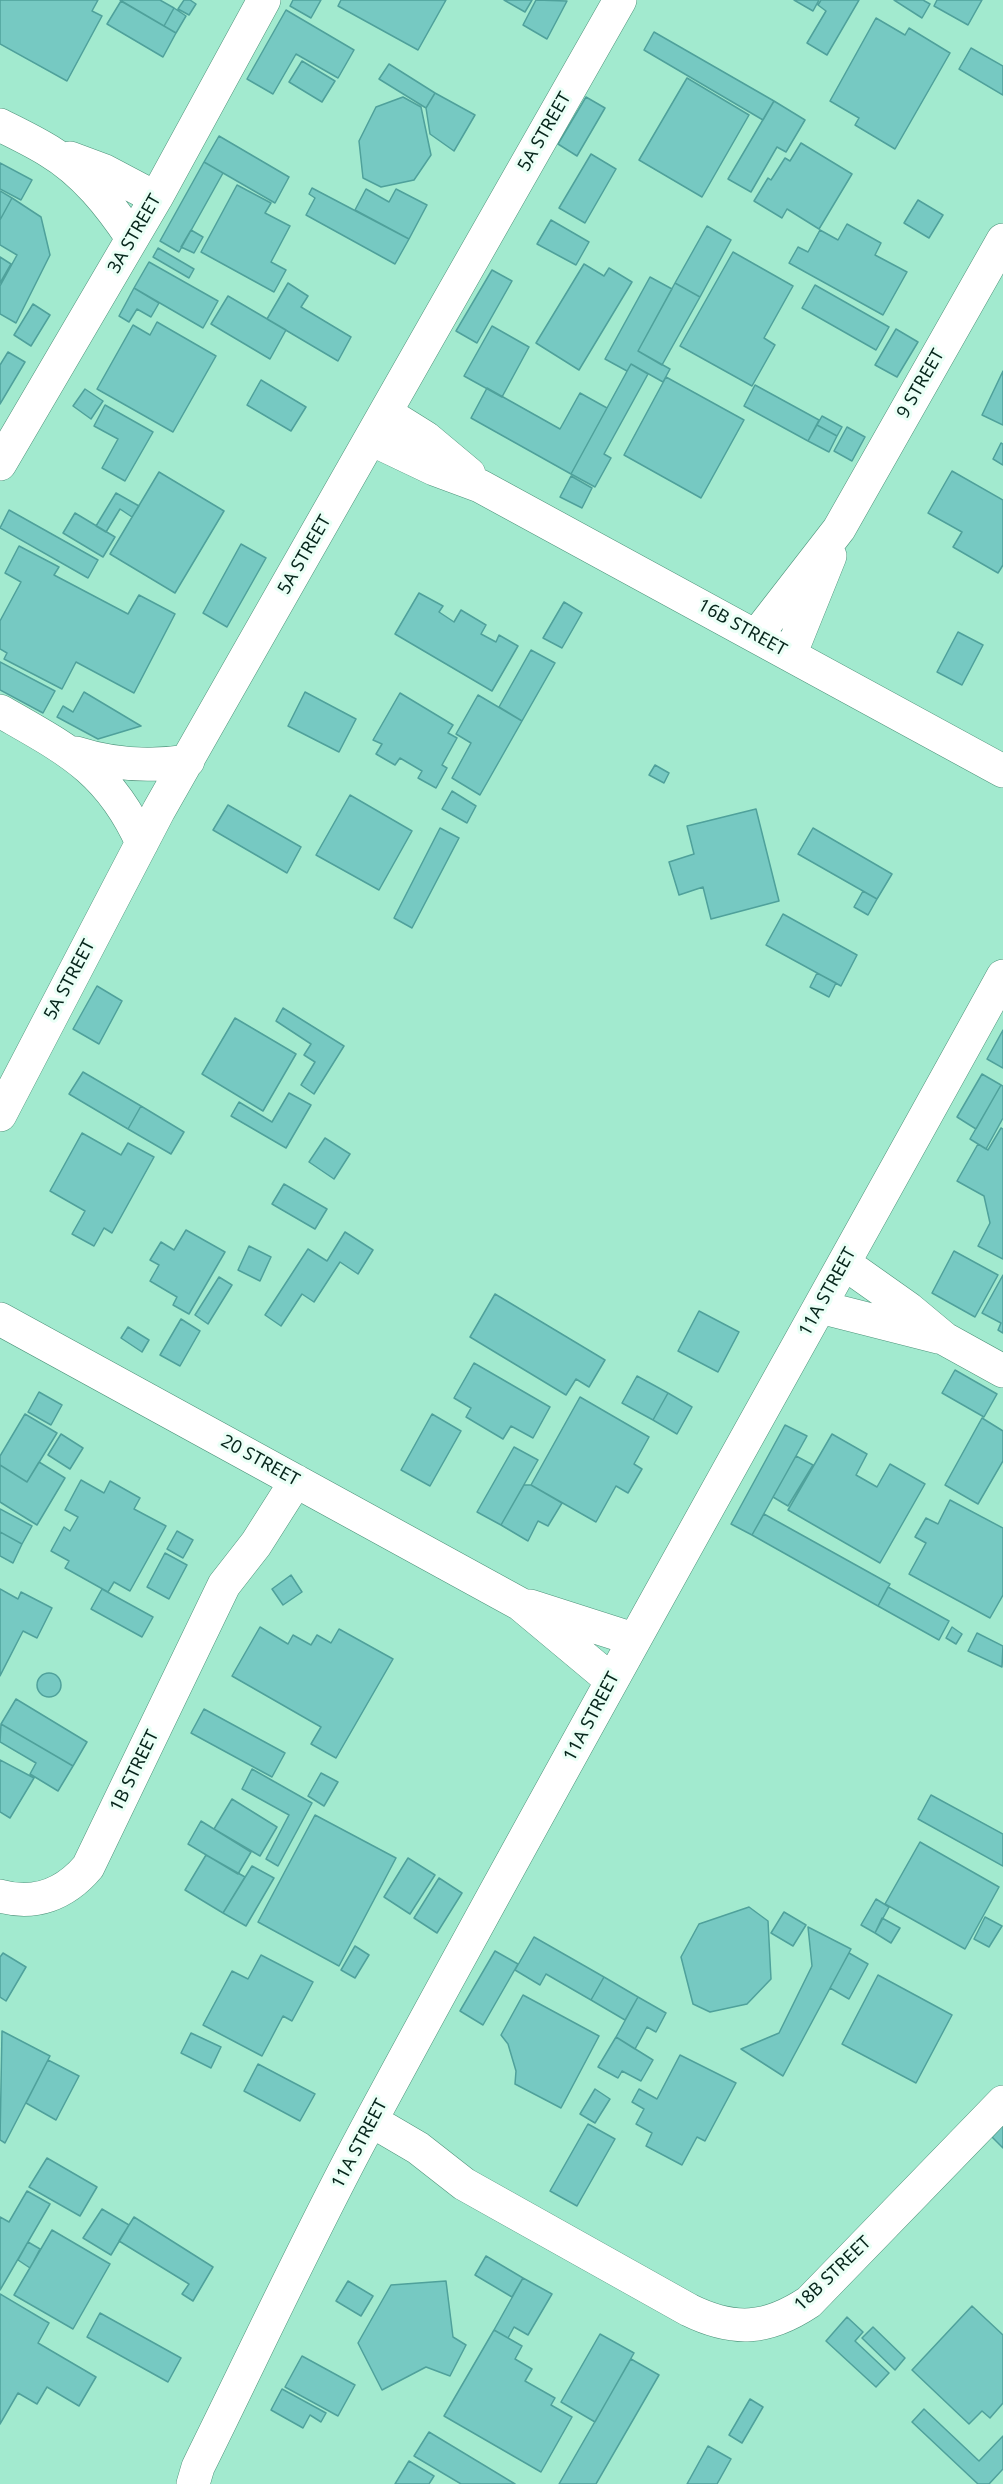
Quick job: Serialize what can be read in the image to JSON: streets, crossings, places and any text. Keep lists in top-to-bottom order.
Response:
{
  "streets": {
    "street": [
      "5A STREET",
      "3A STREET",
      "9 STREET",
      "16B STREET",
      "11A STREET",
      "20 STREET",
      "1B STREET",
      "18B STREET"
    ]
  },
  "crossings": [
    ["5A STREET", "16B STREET"],
    ["9 STREET", "16B STREET"],
    ["11A STREET", "20 STREET"],
    ["11A STREET", "18B STREET"],
    ["20 STREET", "1B STREET"]
  ]
}
